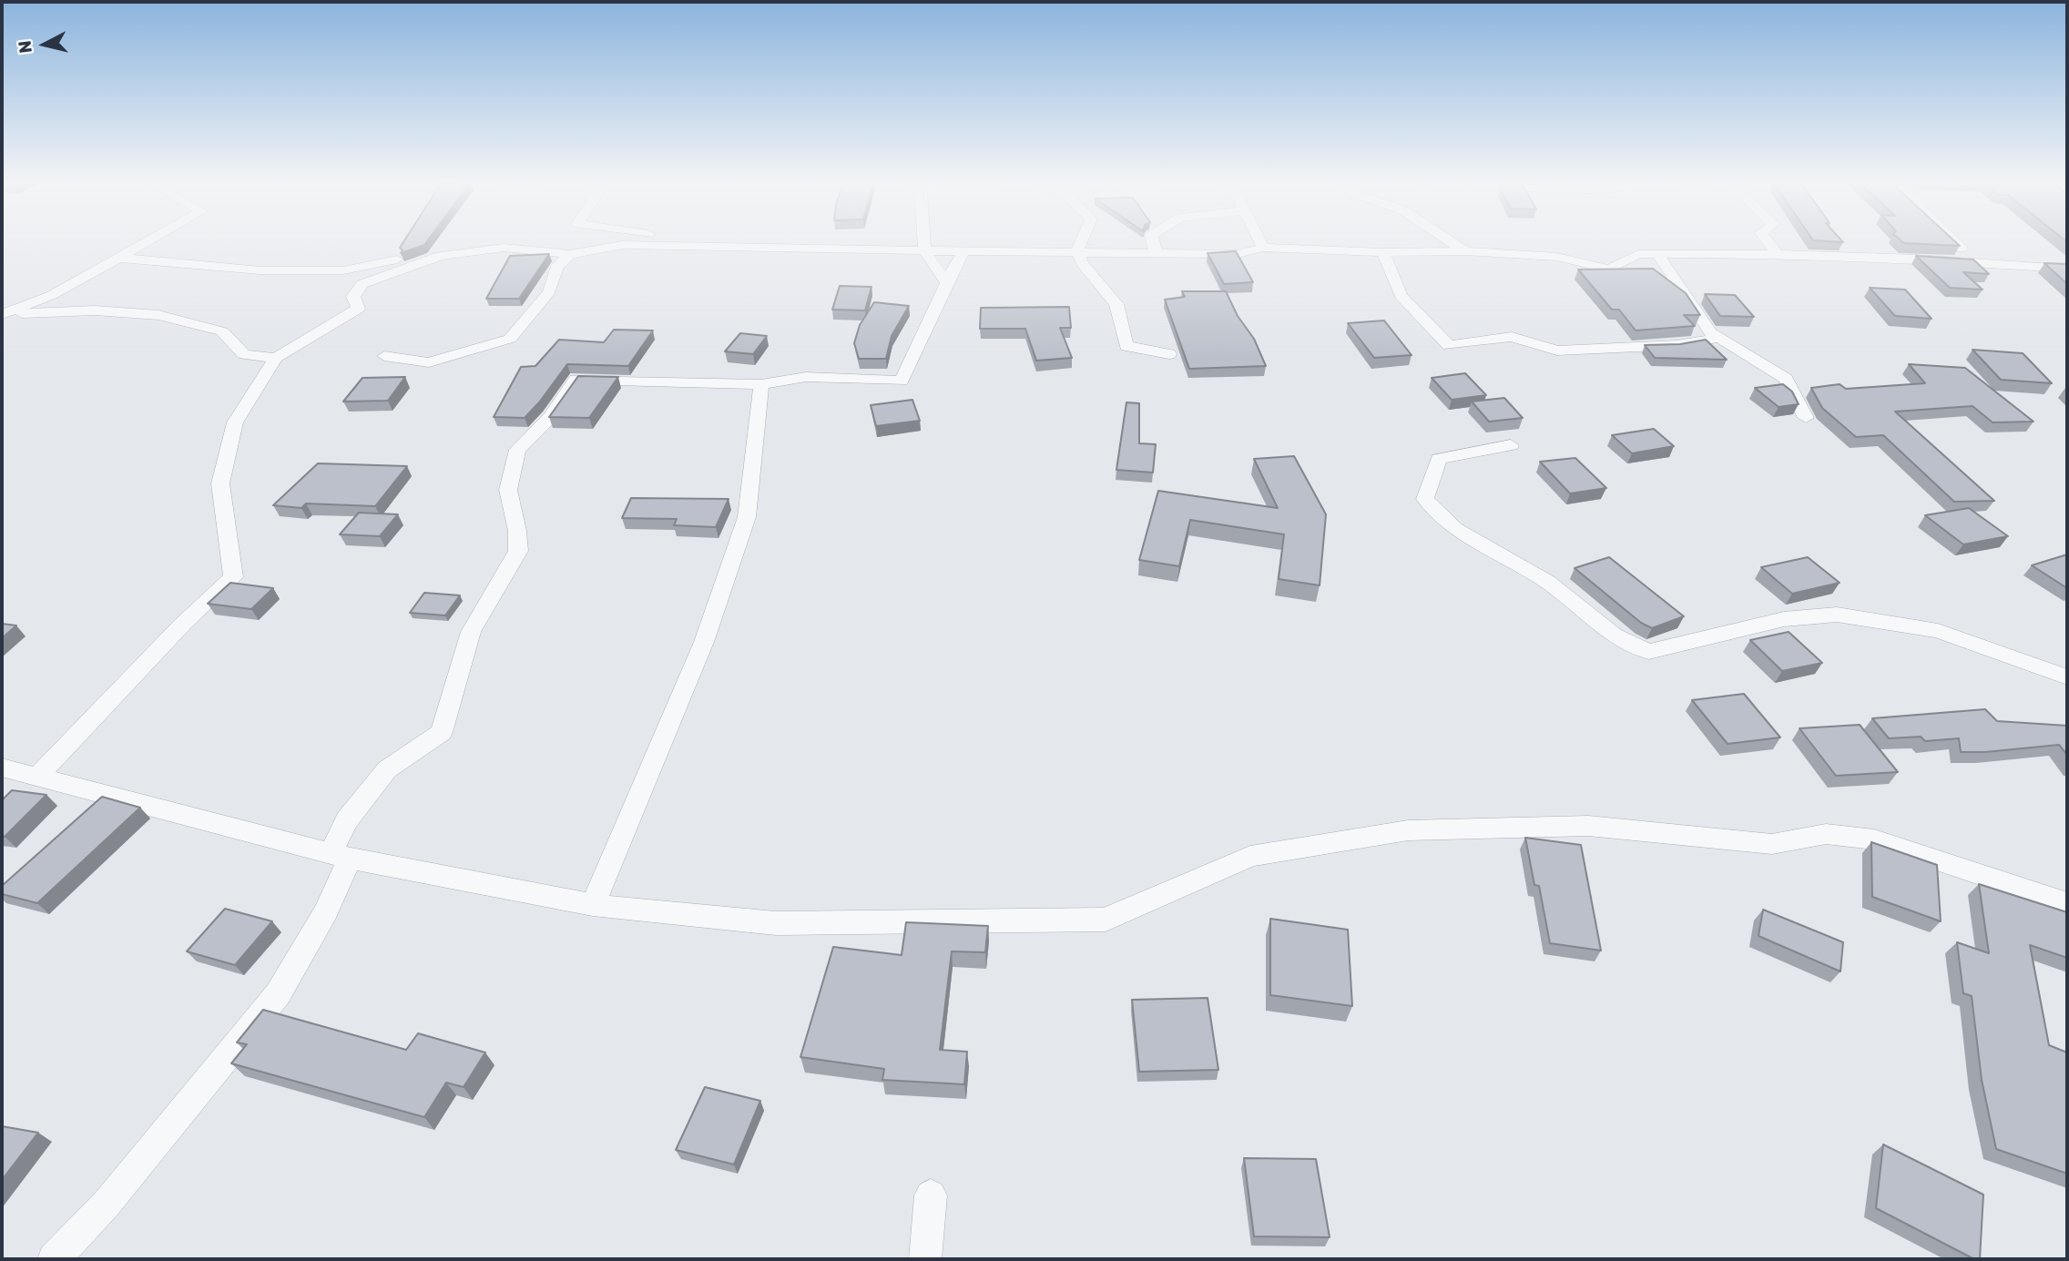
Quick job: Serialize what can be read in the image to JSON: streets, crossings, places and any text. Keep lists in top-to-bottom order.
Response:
{
  "north": "left"
}
